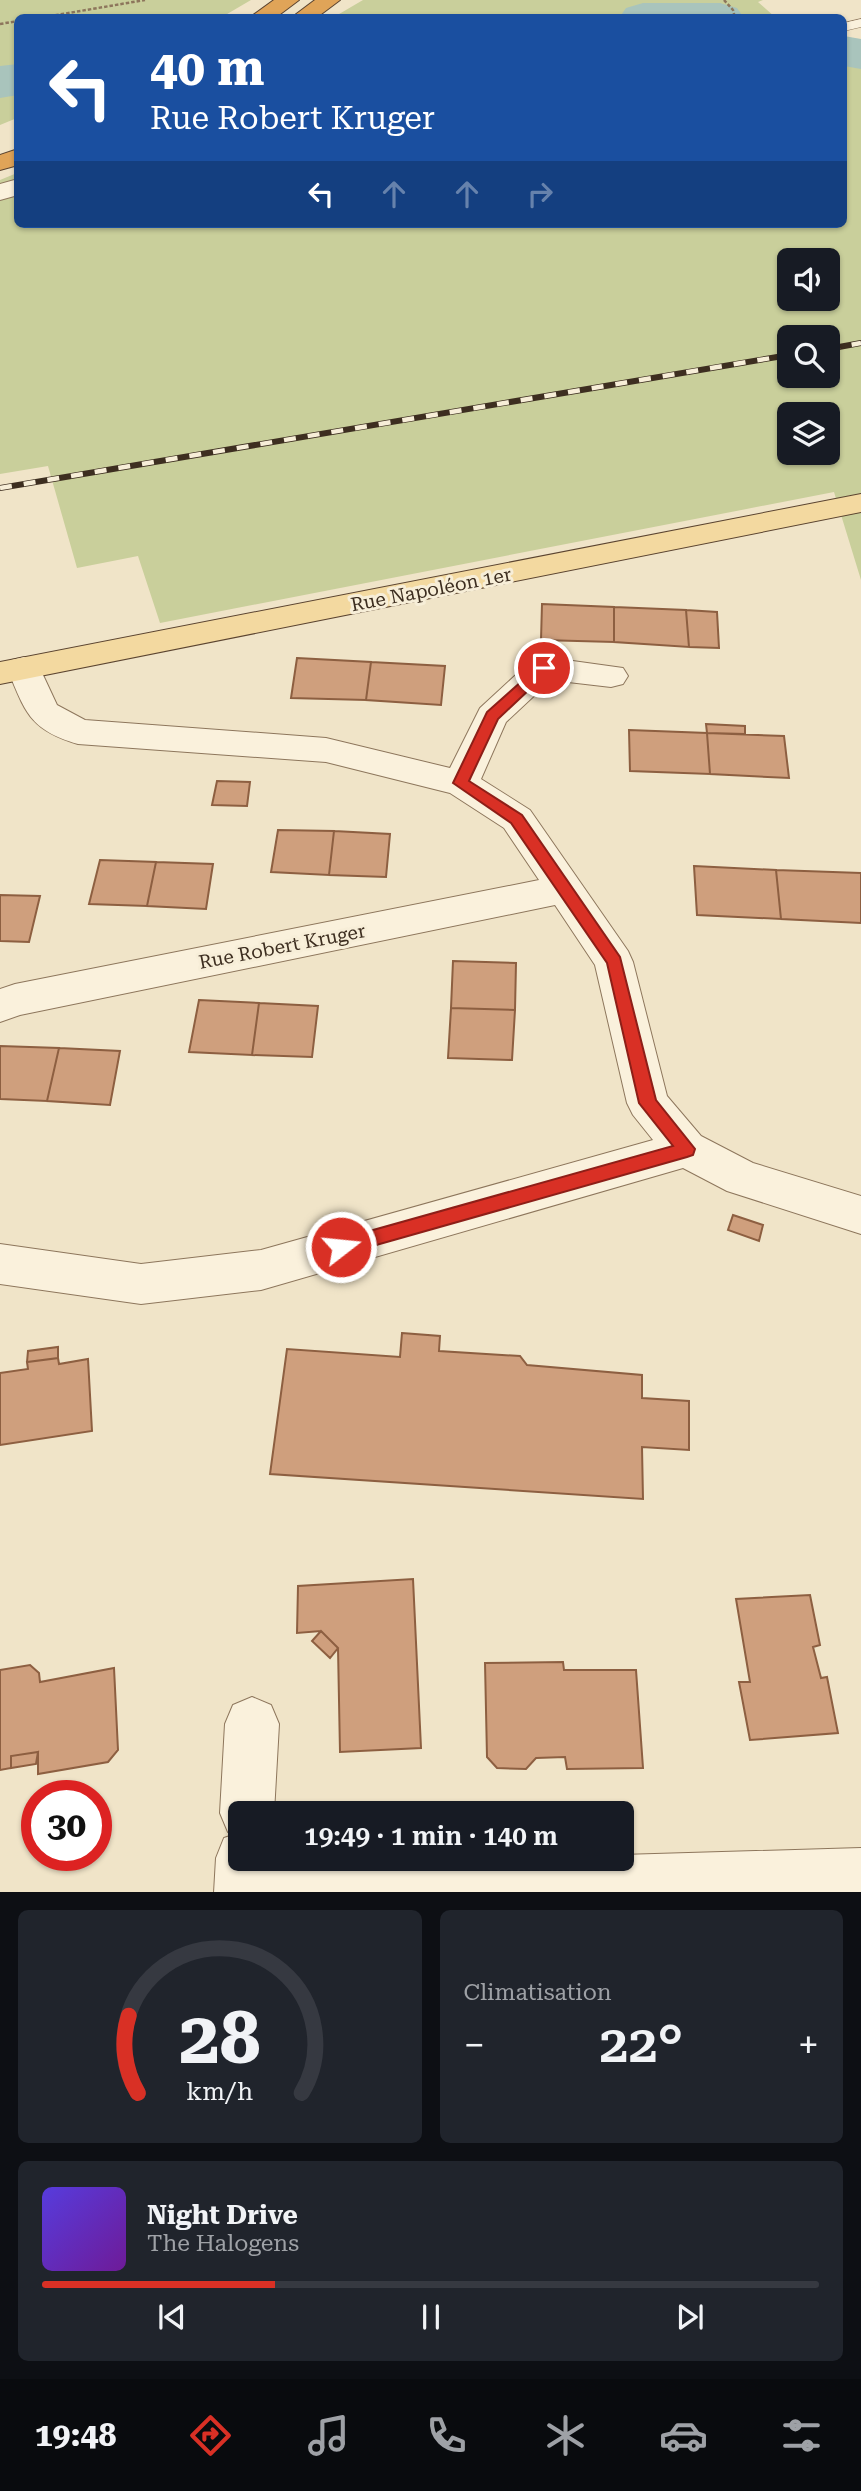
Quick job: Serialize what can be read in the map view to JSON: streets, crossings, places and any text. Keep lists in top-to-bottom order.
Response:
{
  "streets": {
    "main road": ["Rue Napoléon 1er"],
    "street": ["Rue Robert Kruger"]
  },
  "page": {
    "turn": ["40 m", "Rue Robert Kruger"],
    "limit": "30",
    "trip": "19:49 · 1 min · 140 m",
    "tile": "Climatisation",
    "heat": ["−", "22°", "+"],
    "song": ["Night Drive", "The Halogens"],
    "tabs": "19:48",
    "gauge": ["28", "km/h"]
  }
}
